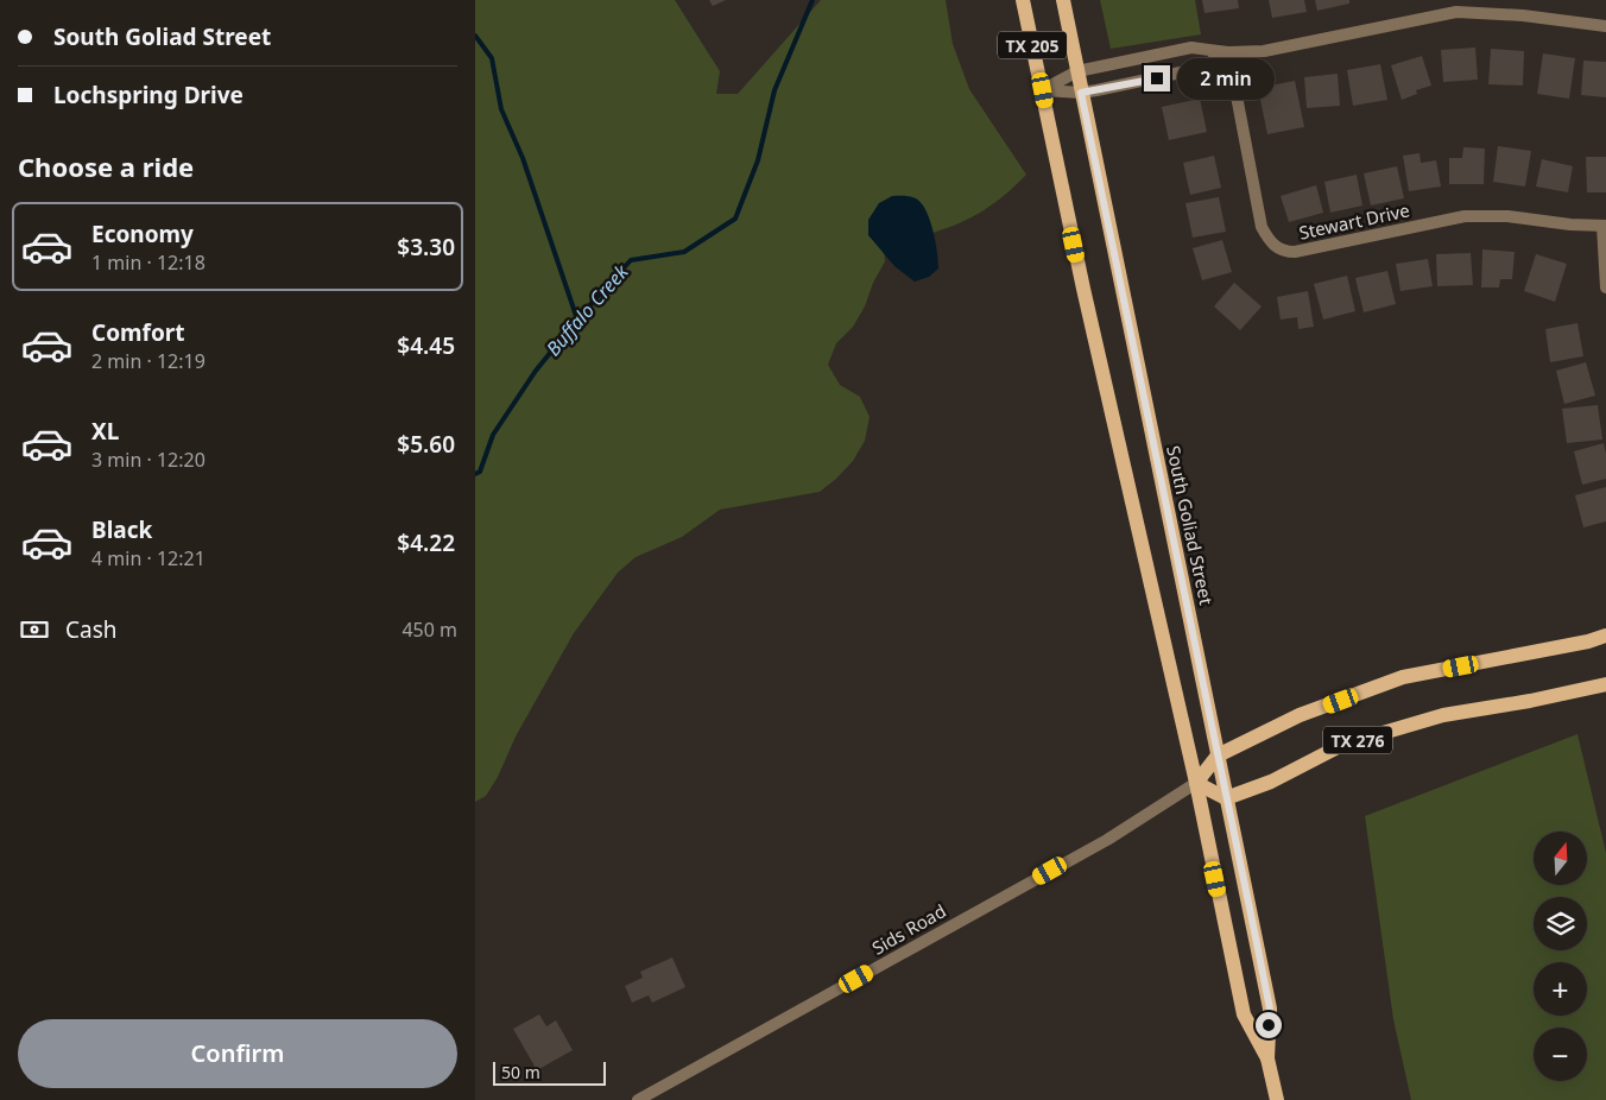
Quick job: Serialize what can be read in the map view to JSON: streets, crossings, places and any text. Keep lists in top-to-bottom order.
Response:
{
  "streets": {
    "main road": ["TX 205", "South Goliad Street", "TX 276"],
    "street": ["Stewart Drive", "Sids Road"]
  },
  "crossings": [
    ["South Goliad Street", "TX 276"],
    ["South Goliad Street", "Sids Road"],
    ["TX 276", "Sids Road"]
  ],
  "water": ["Buffalo Creek"],
  "scale_bar": "50 m",
  "north": "top",
  "page": {
    "banner": ["South Goliad Street", "Lochspring Drive"],
    "bubble": "2 min",
    "heading": "Choose a ride",
    "list": [
      {
        "name": "Economy",
        "note": "1 min · 12:18",
        "value": "$3.30"
      },
      {
        "name": "Comfort",
        "note": "2 min · 12:19",
        "value": "$4.45"
      },
      {
        "name": "XL",
        "note": "3 min · 12:20",
        "value": "$5.60"
      },
      {
        "name": "Black",
        "note": "4 min · 12:21",
        "value": "$4.22"
      }
    ],
    "pay": ["Cash", "450 m"],
    "map_buttons": ["+", "−"],
    "buttons": "Confirm",
    "scale": "50 m"
  }
}
